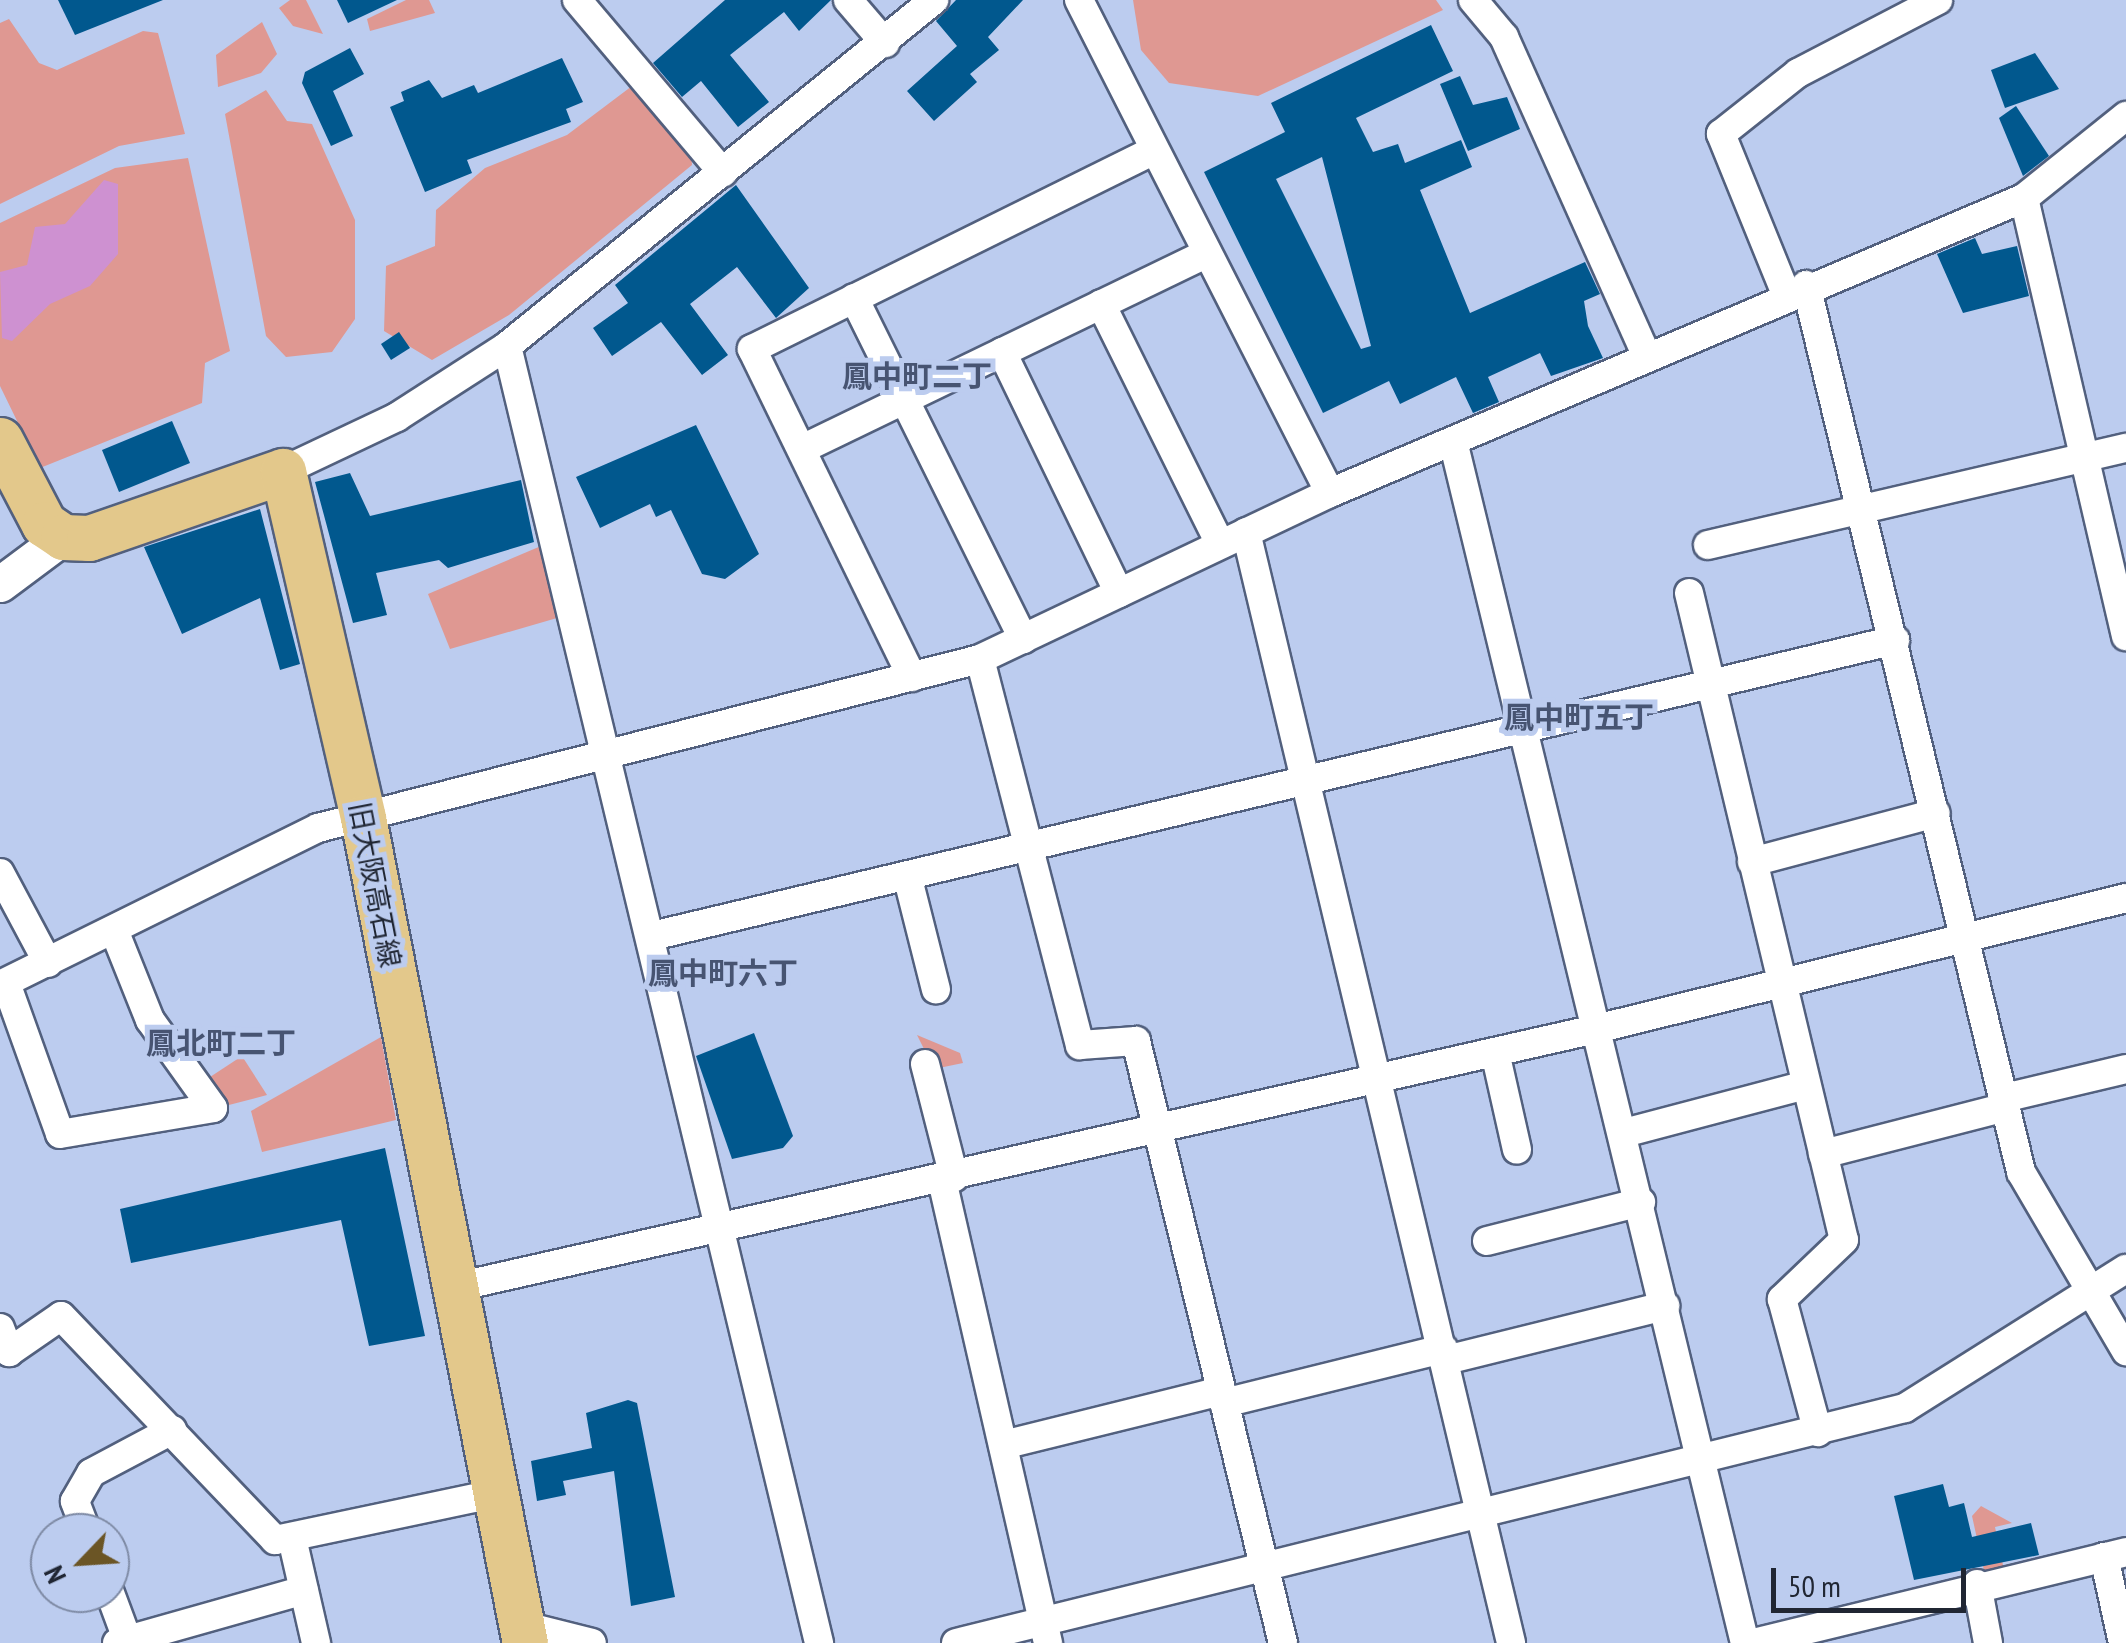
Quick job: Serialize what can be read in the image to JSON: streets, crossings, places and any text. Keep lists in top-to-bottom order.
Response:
{
  "streets": {
    "main road": ["旧大阪高石線"]
  },
  "districts": [
    "鳳中町二丁",
    "鳳中町五丁",
    "鳳中町六丁",
    "鳳北町二丁"
  ],
  "scale_bar": "50 m",
  "north": "bottom left"
}
